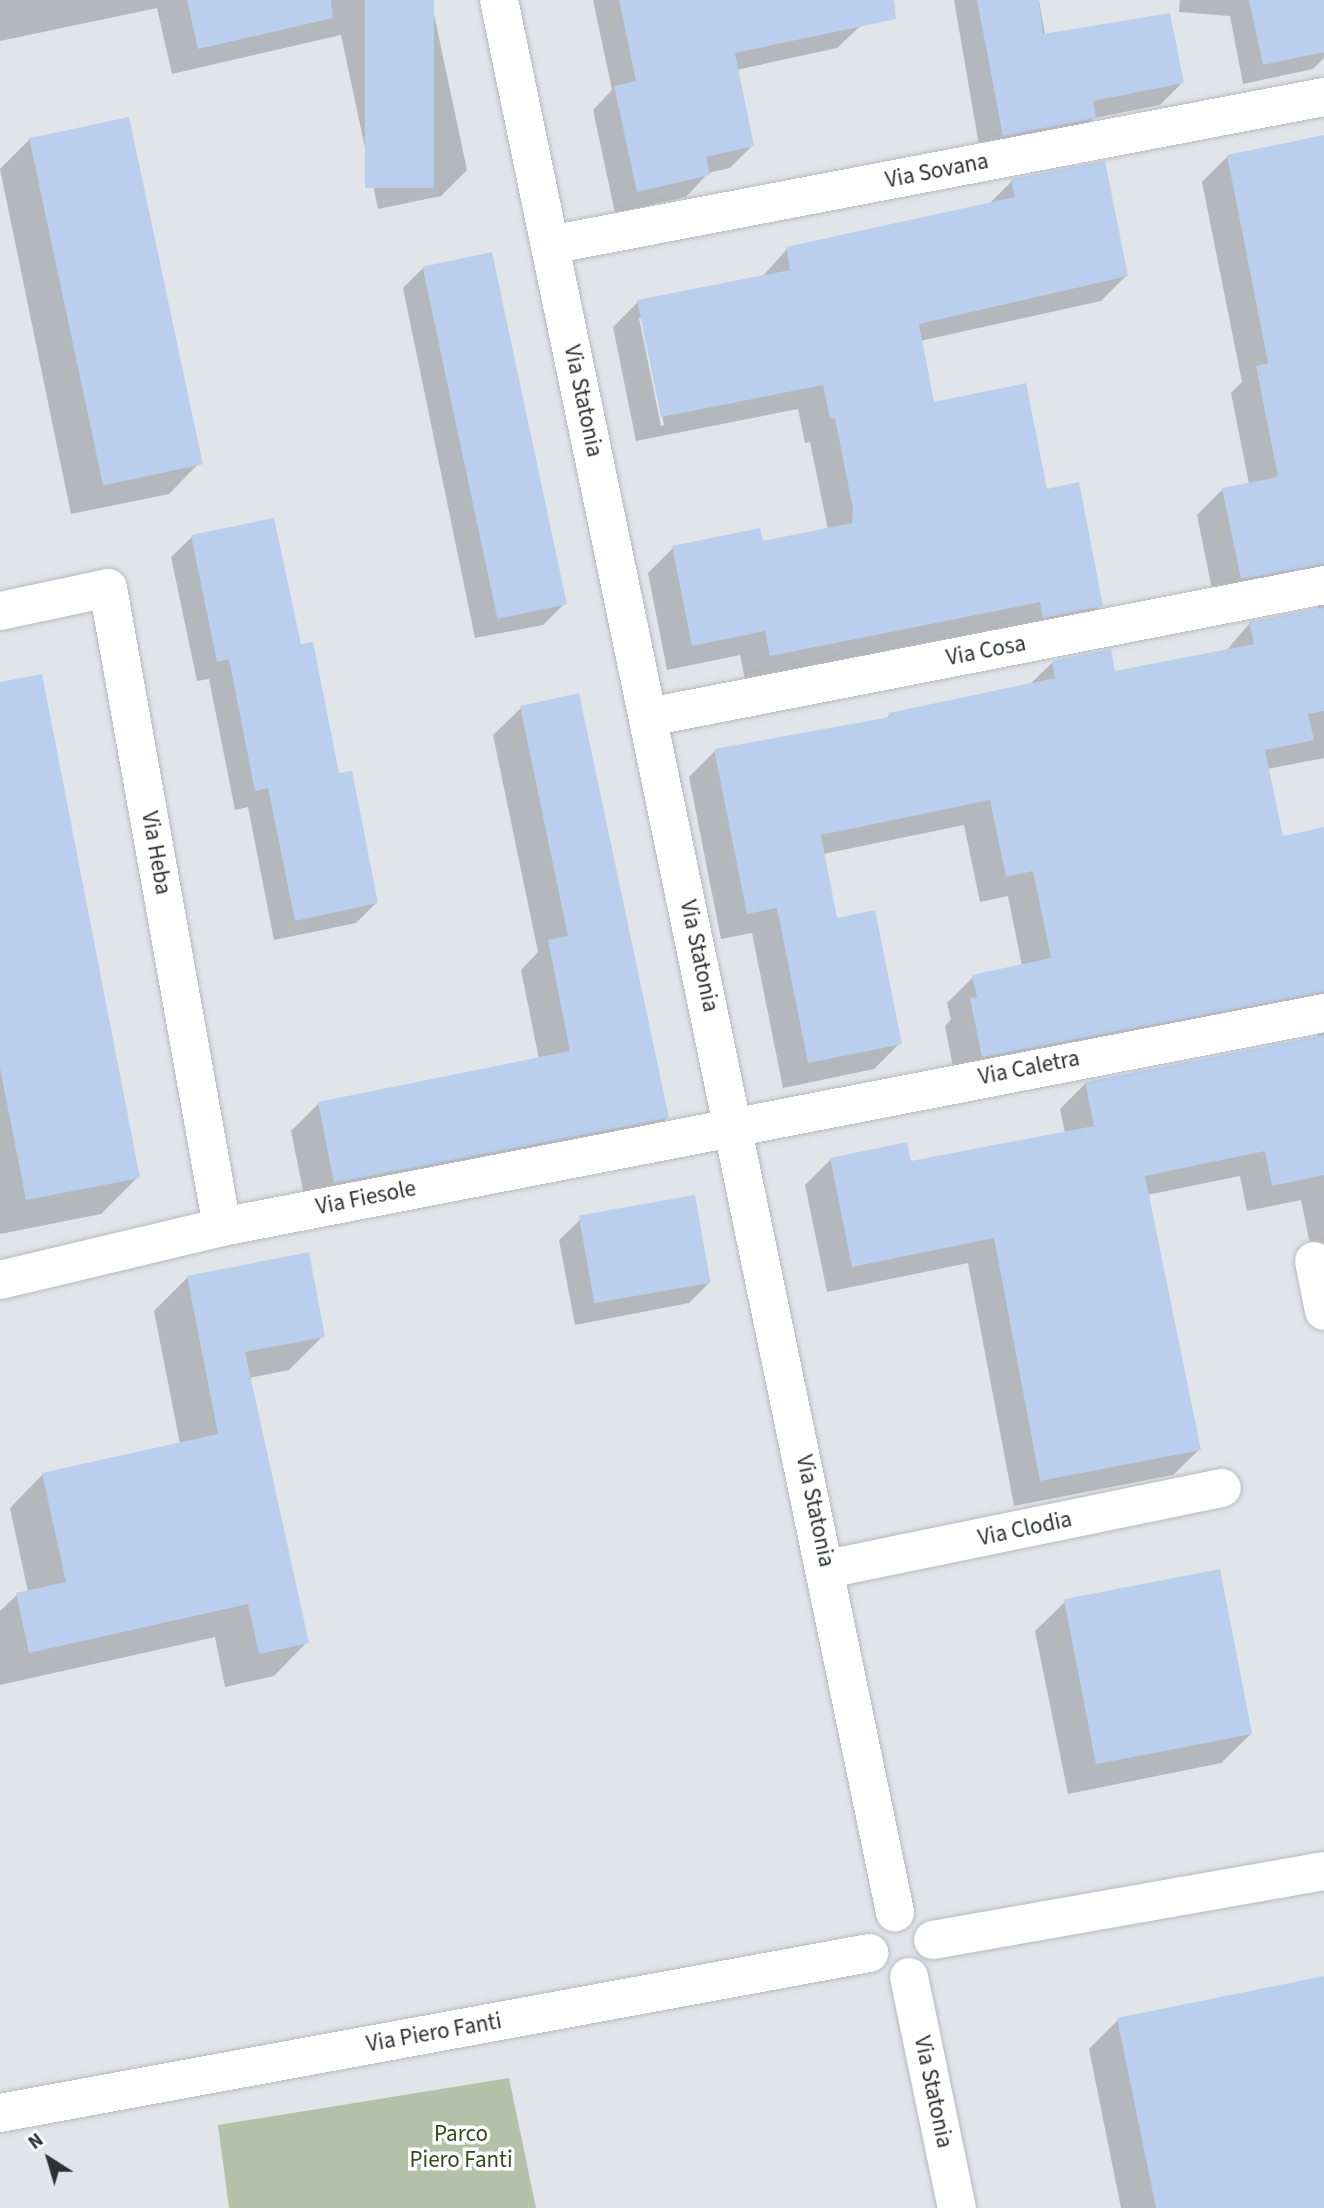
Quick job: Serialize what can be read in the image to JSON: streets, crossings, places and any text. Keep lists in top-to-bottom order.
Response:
{
  "streets": {
    "street": [
      "Via Sovana",
      "Via Statonia",
      "Via Cosa",
      "Via Heba",
      "Via Caletra",
      "Via Fiesole",
      "Via Clodia",
      "Via Piero Fanti"
    ]
  },
  "crossings": [
    ["Via Sovana", "Via Statonia"],
    ["Via Statonia", "Via Cosa"],
    ["Via Statonia", "Via Caletra"],
    ["Via Statonia", "Via Fiesole"],
    ["Via Statonia", "Via Clodia"],
    ["Via Statonia", "Via Piero Fanti"],
    ["Via Heba", "Via Fiesole"],
    ["Via Caletra", "Via Fiesole"]
  ],
  "parks": ["Parco Piero Fanti"],
  "north": "top left"
}
